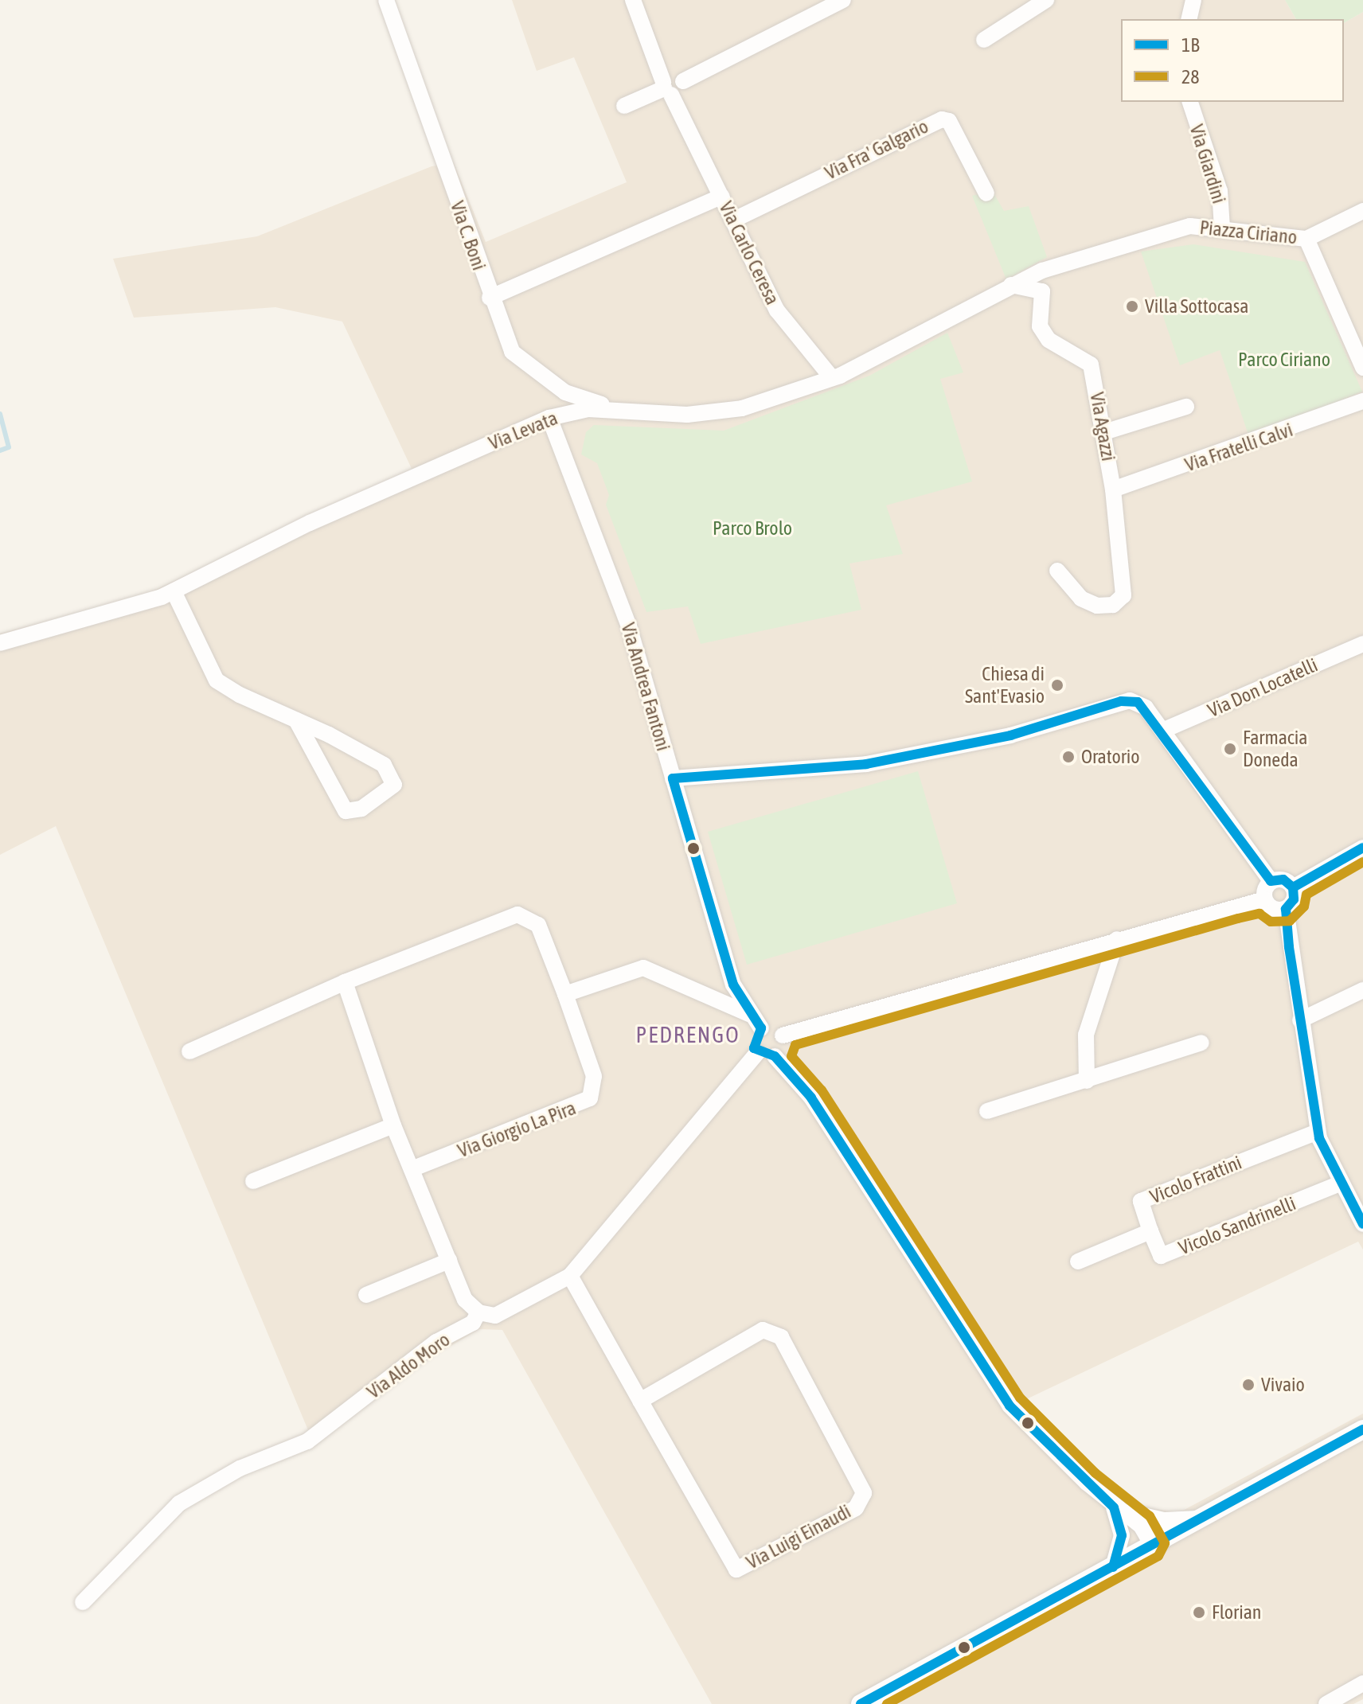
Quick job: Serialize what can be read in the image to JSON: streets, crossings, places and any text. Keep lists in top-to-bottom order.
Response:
{
  "streets": {
    "street": [
      "Via Fra' Galgario",
      "Via Giardini",
      "Piazza Ciriano",
      "Via C. Boni",
      "Via Carlo Ceresa",
      "Via Agazzi",
      "Via Levata",
      "Via Fratelli Calvi",
      "Via Andrea Fantoni",
      "Via Don Locatelli",
      "Via Giorgio La Pira",
      "Vicolo Frattini",
      "Vicolo Sandrinelli",
      "Via Aldo Moro",
      "Via Luigi Einaudi"
    ]
  },
  "crossings": [
    ["Via Fra' Galgario", "Via Carlo Ceresa"],
    ["Via Giardini", "Piazza Ciriano"],
    ["Piazza Ciriano", "Via Levata"],
    ["Via C. Boni", "Via Levata"],
    ["Via Carlo Ceresa", "Via Levata"],
    ["Via Agazzi", "Via Fratelli Calvi"],
    ["Via Levata", "Via Andrea Fantoni"],
    ["Vicolo Frattini", "Vicolo Sandrinelli"]
  ],
  "districts": ["PEDRENGO"],
  "parks": ["Parco Ciriano", "Parco Brolo"],
  "places": [
    "Villa Sottocasa",
    "Chiesa di Sant'Evasio",
    "Farmacia Doneda",
    "Oratorio",
    "Vivaio",
    "Florian"
  ],
  "lines": ["transit line 1B", "transit line 28"],
  "legend": ["1B", "28"]
}
